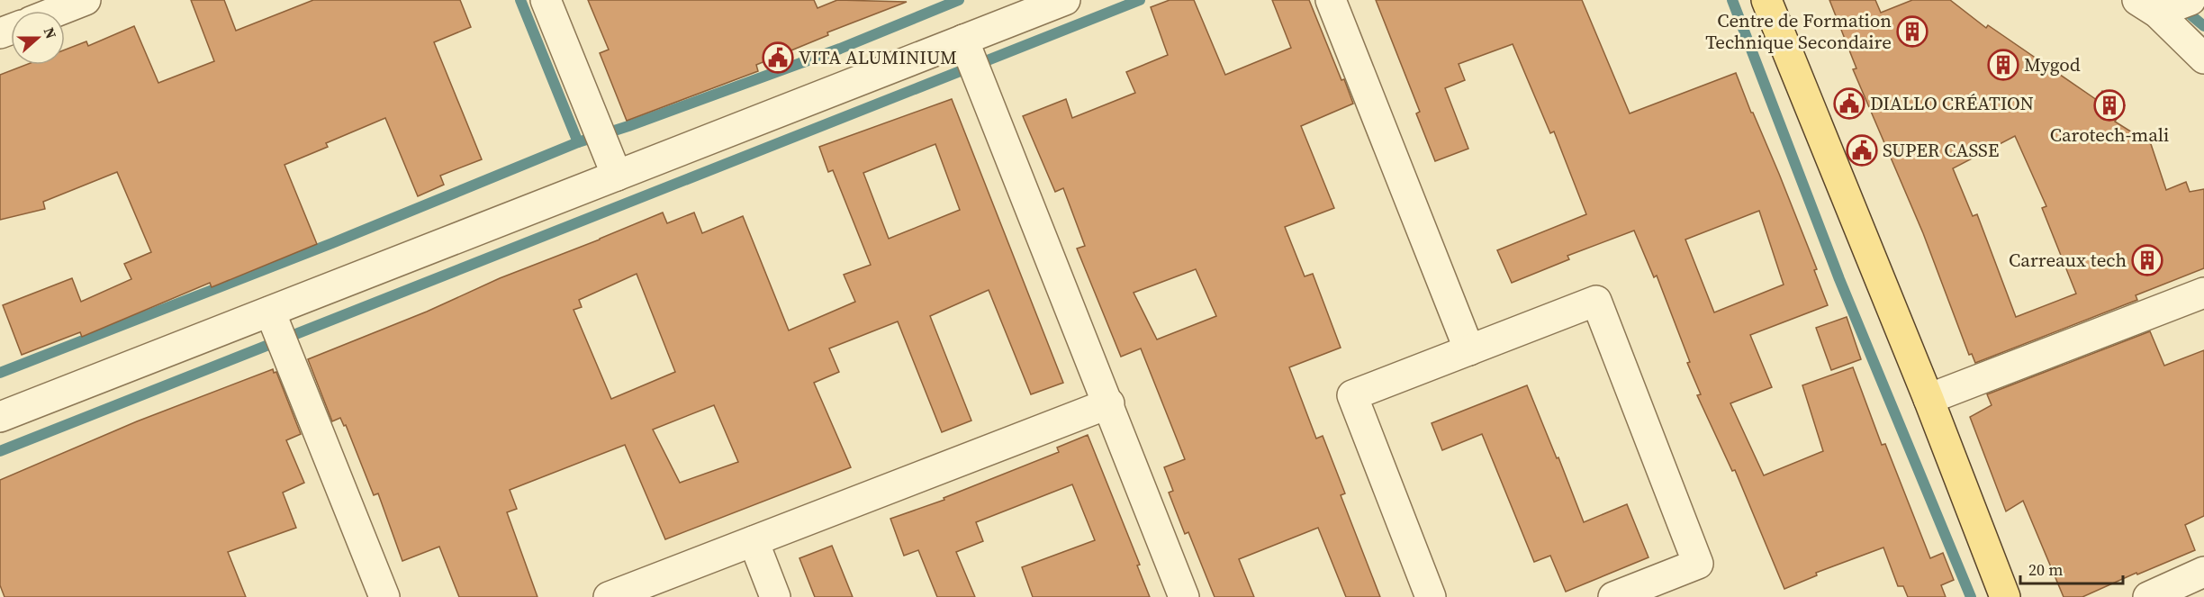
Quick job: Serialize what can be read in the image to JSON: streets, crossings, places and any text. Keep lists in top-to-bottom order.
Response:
{
  "places": {
    "building": [
      "Centre de Formation Technique Secondaire",
      "Mygod",
      "Carotech-mali",
      "Carreaux tech"
    ],
    "public building": ["VITA ALUMINIUM", "DIALLO CRÉATION", "SUPER CASSE"]
  },
  "scale_bar": "20 m",
  "north": "right"
}
